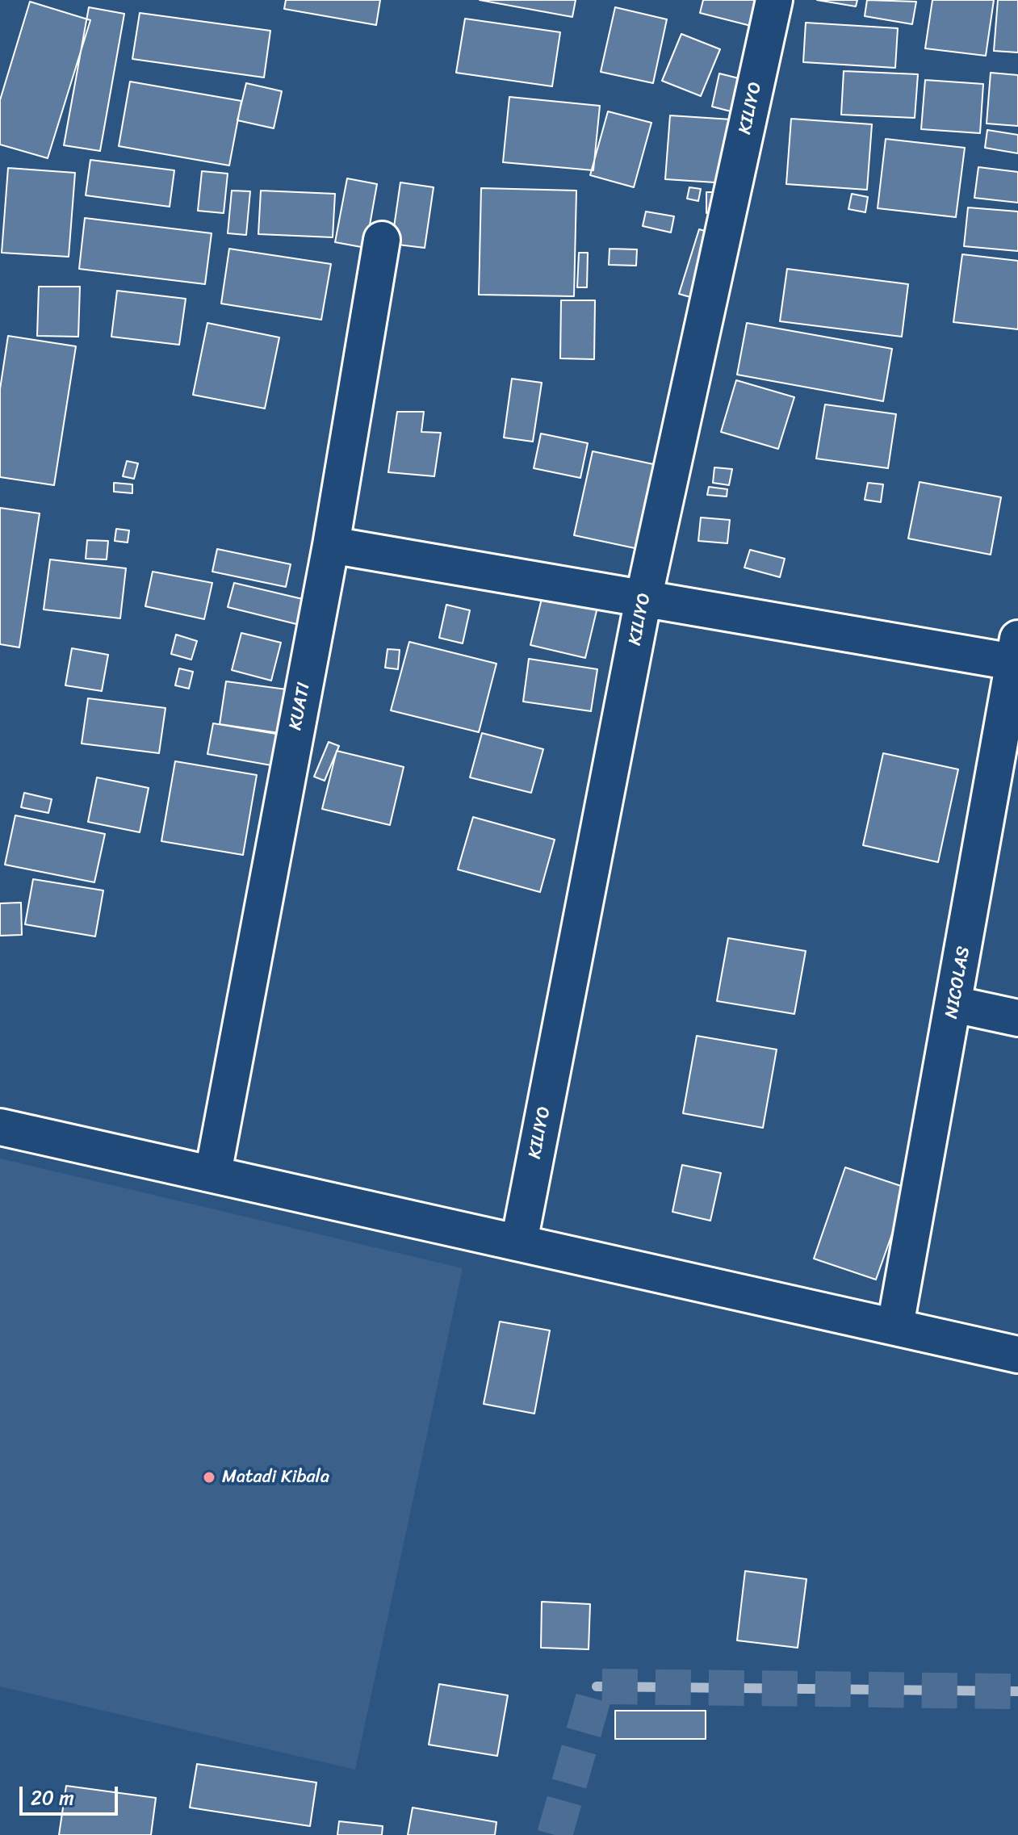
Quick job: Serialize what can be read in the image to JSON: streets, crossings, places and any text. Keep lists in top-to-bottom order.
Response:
{
  "streets": {
    "street": ["KILIYO", "KUATI", "NICOLAS"]
  },
  "places": ["Matadi Kibala"],
  "scale_bar": "20 m"
}
